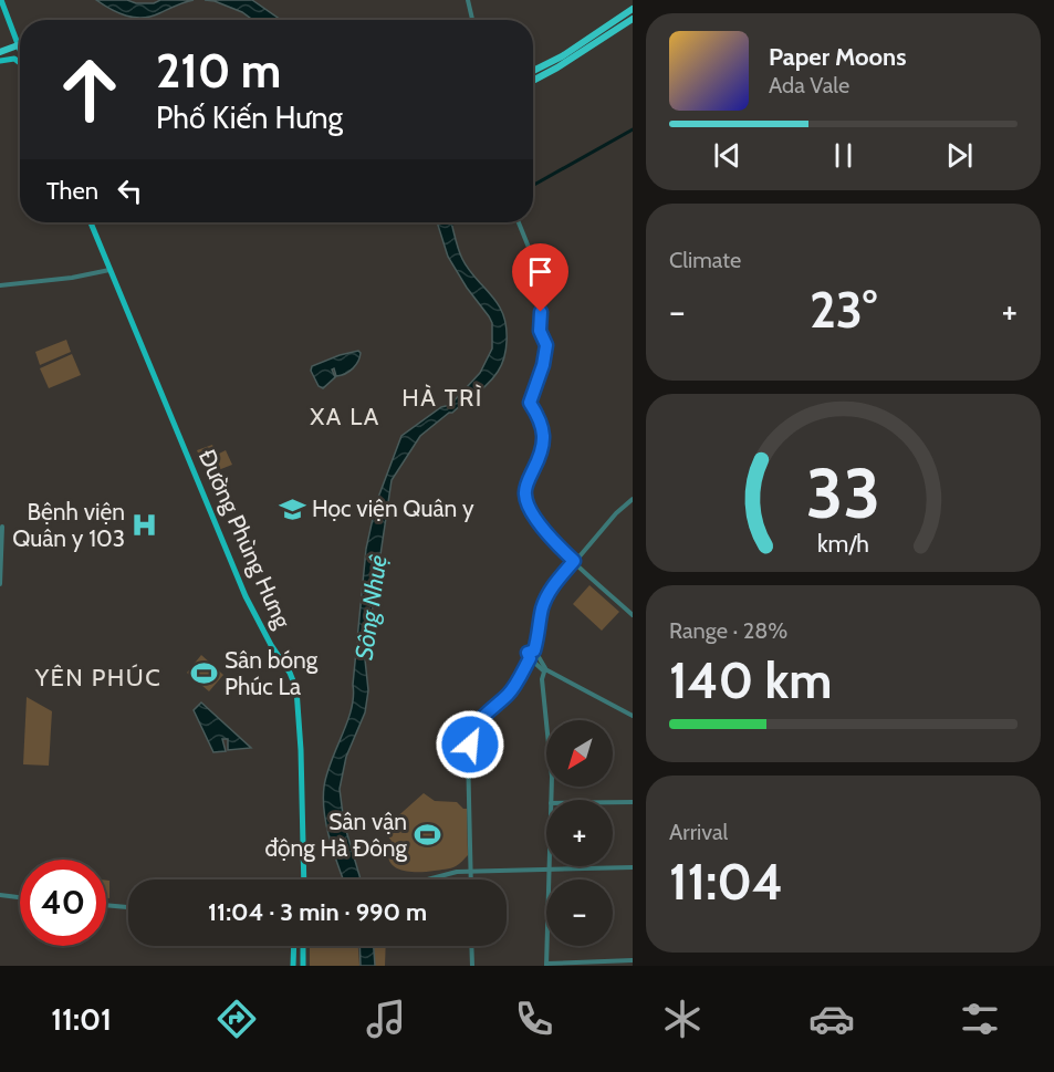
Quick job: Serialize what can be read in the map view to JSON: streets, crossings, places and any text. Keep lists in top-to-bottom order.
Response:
{
  "streets": {
    "main road": ["Đường Phùng Hưng"]
  },
  "districts": ["HÀ TRÌ", "XA LA", "YÊN PHÚC"],
  "water": ["Sông Nhuệ"],
  "places": {
    "school or university": ["Học viện Quân y"],
    "hospital": ["Bệnh viện Quân y 103"],
    "sports": ["Sân bóng Phúc La", "Sân vận động Hà Đông"]
  },
  "north": "bottom left",
  "page": {
    "turn": ["210 m", "Phố Kiến Hưng"],
    "song": ["Paper Moons", "Ada Vale"],
    "then": "Then",
    "tile": [
      "Climate",
      ["Range · 28%", "140 km"],
      ["Arrival", "11:04"]
    ],
    "heat": ["−", "23°", "+"],
    "map_buttons": ["+", "−"],
    "limit": "40",
    "trip": "11:04 · 3 min · 990 m",
    "tabs": "11:01",
    "gauge": ["33", "km/h"]
  }
}
